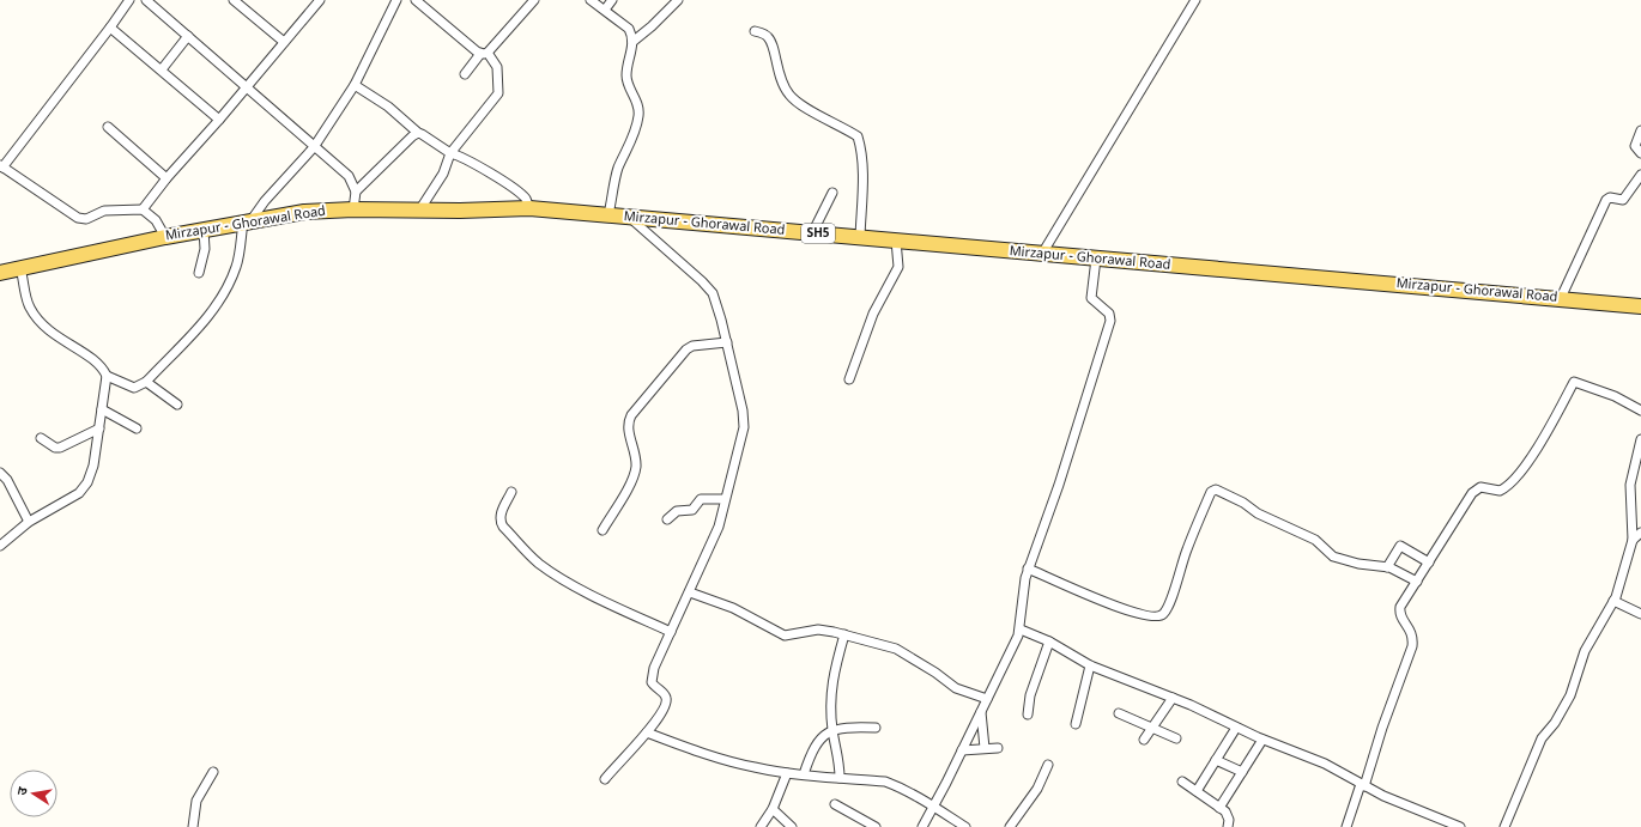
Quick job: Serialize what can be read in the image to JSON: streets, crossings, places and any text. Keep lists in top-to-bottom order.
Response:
{
  "streets": {
    "main road": ["Mirzapur - Ghorawal Road", "SH5"]
  },
  "north": "left"
}
